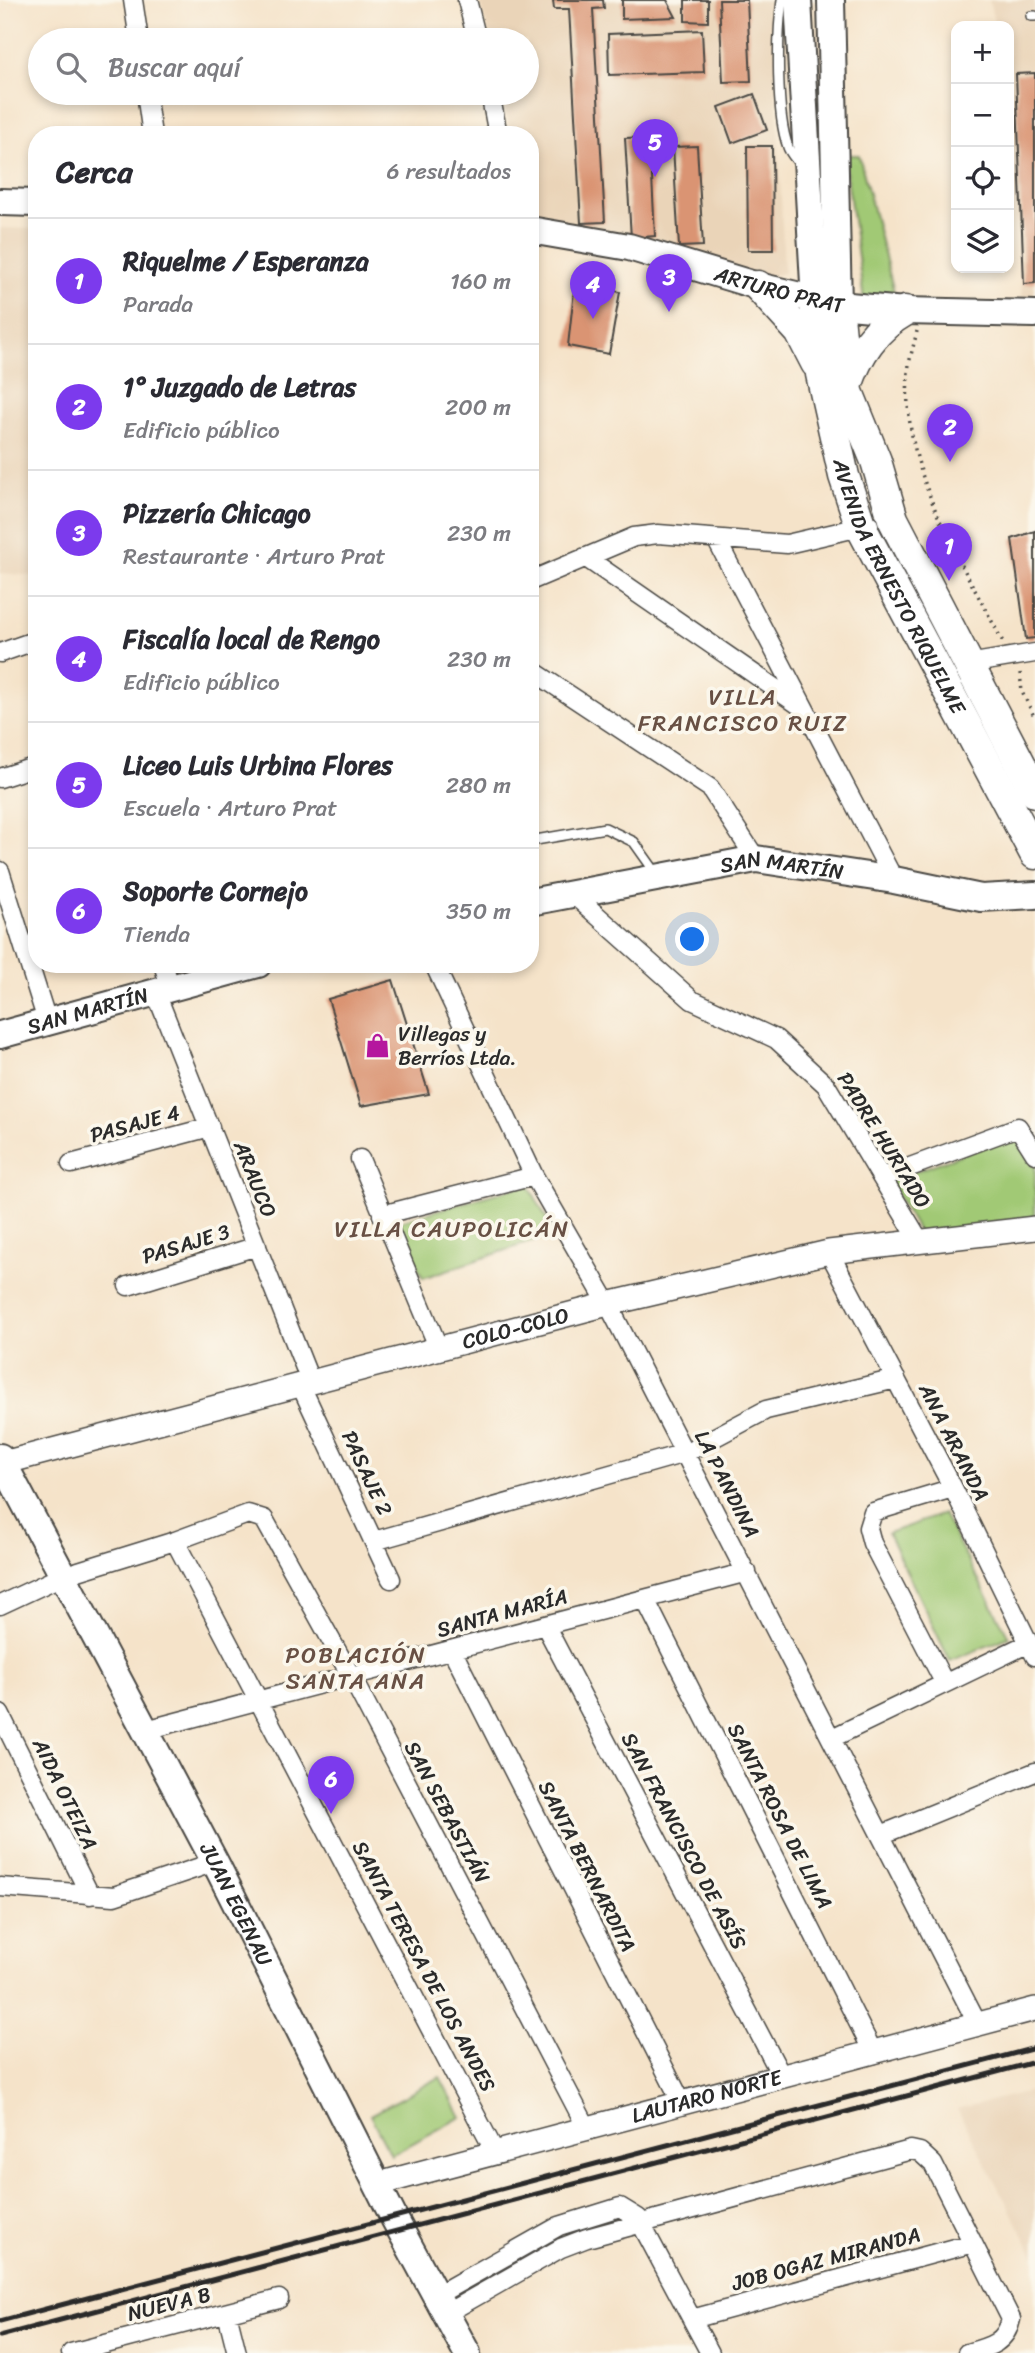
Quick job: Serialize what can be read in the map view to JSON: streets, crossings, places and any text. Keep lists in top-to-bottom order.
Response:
{
  "streets": {
    "main road": [
      "ARTURO PRAT",
      "AVENIDA ERNESTO RIQUELME",
      "SAN MARTÍN",
      "JUAN EGENAU"
    ],
    "street": [
      "PASAJE 4",
      "PADRE HURTADO",
      "ARAUCO",
      "PASAJE 3",
      "COLO-COLO",
      "ANA ARANDA",
      "PASAJE 2",
      "LA PANDINA",
      "SANTA MARÍA",
      "AIDA OTEIZA",
      "SAN SEBASTIÁN",
      "SANTA ROSA DE LIMA",
      "SAN FRANCISCO DE ASÍS",
      "SANTA BERNARDITA",
      "SANTA TERESA DE LOS ANDES",
      "LAUTARO NORTE",
      "JOB OGAZ MIRANDA",
      "NUEVA B"
    ]
  },
  "crossings": [
    ["ARTURO PRAT", "AVENIDA ERNESTO RIQUELME"],
    ["SAN MARTÍN", "PADRE HURTADO"],
    ["SAN MARTÍN", "ARAUCO"],
    ["PASAJE 4", "ARAUCO"],
    ["PADRE HURTADO", "COLO-COLO"],
    ["ARAUCO", "PASAJE 3"],
    ["ARAUCO", "COLO-COLO"],
    ["ARAUCO", "PASAJE 2"],
    ["COLO-COLO", "ANA ARANDA"],
    ["COLO-COLO", "PASAJE 2"],
    ["COLO-COLO", "LA PANDINA"],
    ["COLO-COLO", "JUAN EGENAU"],
    ["LA PANDINA", "SANTA MARÍA"],
    ["LA PANDINA", "LAUTARO NORTE"],
    ["SANTA MARÍA", "SAN SEBASTIÁN"],
    ["SANTA MARÍA", "SANTA ROSA DE LIMA"],
    ["SANTA MARÍA", "SAN FRANCISCO DE ASÍS"],
    ["SANTA MARÍA", "SANTA BERNARDITA"],
    ["SANTA MARÍA", "JUAN EGENAU"],
    ["SANTA MARÍA", "SANTA TERESA DE LOS ANDES"],
    ["SAN SEBASTIÁN", "SANTA TERESA DE LOS ANDES"],
    ["SAN SEBASTIÁN", "LAUTARO NORTE"],
    ["SANTA ROSA DE LIMA", "LAUTARO NORTE"],
    ["SAN FRANCISCO DE ASÍS", "LAUTARO NORTE"],
    ["SANTA BERNARDITA", "LAUTARO NORTE"],
    ["JUAN EGENAU", "LAUTARO NORTE"],
    ["SANTA TERESA DE LOS ANDES", "LAUTARO NORTE"]
  ],
  "districts": ["VILLA FRANCISCO RUIZ", "VILLA CAUPOLICÁN", "POBLACIÓN SANTA ANA"],
  "places": {
    "shop": ["Villegas y Berríos Ltda."]
  },
  "page": {
    "map_buttons": ["+", "−"],
    "search": "Buscar aquí",
    "pins": [
      "5",
      "3",
      "4",
      "2",
      "1",
      "6"
    ],
    "heading": ["Cerca", "6 resultados"],
    "list": [
      {
        "mark": "1",
        "name": "Riquelme / Esperanza",
        "note": "Parada",
        "value": "160 m"
      },
      {
        "mark": "2",
        "name": "1° Juzgado de Letras",
        "note": "Edificio público",
        "value": "200 m"
      },
      {
        "mark": "3",
        "name": "Pizzería Chicago",
        "note": "Restaurante · Arturo Prat",
        "value": "230 m"
      },
      {
        "mark": "4",
        "name": "Fiscalía local de Rengo",
        "note": "Edificio público",
        "value": "230 m"
      },
      {
        "mark": "5",
        "name": "Liceo Luis Urbina Flores",
        "note": "Escuela · Arturo Prat",
        "value": "280 m"
      },
      {
        "mark": "6",
        "name": "Soporte Cornejo",
        "note": "Tienda",
        "value": "350 m"
      }
    ]
  }
}
